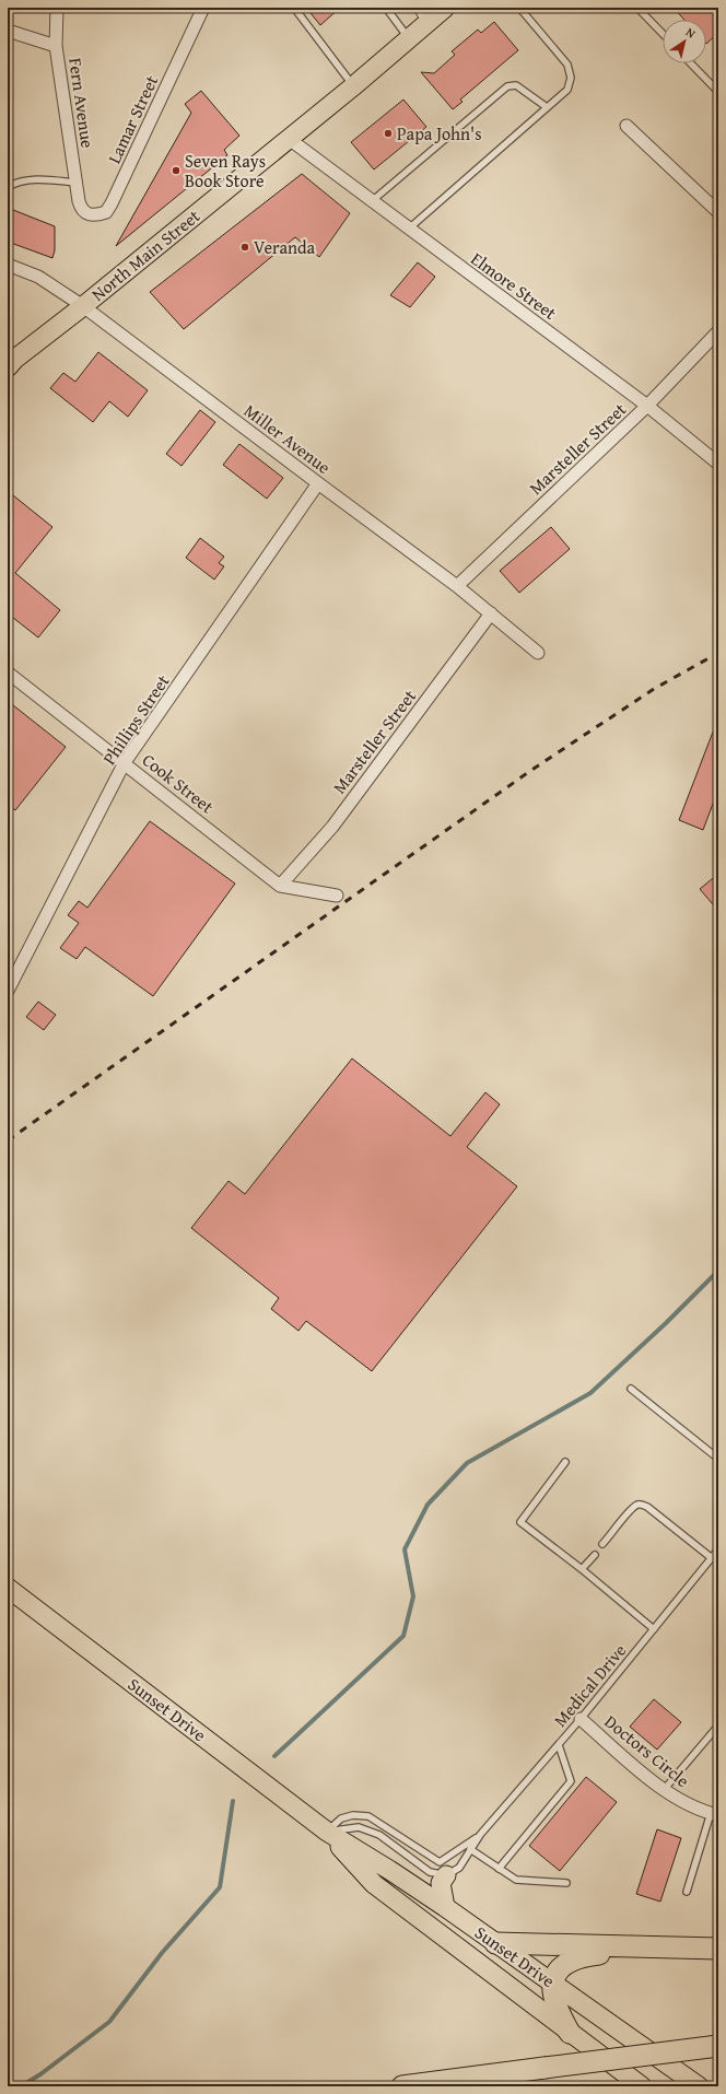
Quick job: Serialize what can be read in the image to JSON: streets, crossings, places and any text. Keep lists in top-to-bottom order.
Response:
{
  "streets": {
    "main road": ["North Main Street", "Sunset Drive"],
    "street": [
      "Fern Avenue",
      "Lamar Street",
      "Elmore Street",
      "Miller Avenue",
      "Marsteller Street",
      "Phillips Street",
      "Cook Street",
      "Doctors Circle"
    ],
    "lane": ["Medical Drive"]
  },
  "crossings": [
    ["Fern Avenue", "Lamar Street"],
    ["North Main Street", "Elmore Street"],
    ["North Main Street", "Miller Avenue"],
    ["Elmore Street", "Marsteller Street"],
    ["Miller Avenue", "Marsteller Street"],
    ["Miller Avenue", "Phillips Street"],
    ["Marsteller Street", "Cook Street"],
    ["Phillips Street", "Cook Street"],
    ["Medical Drive", "Sunset Drive"],
    ["Medical Drive", "Doctors Circle"]
  ],
  "places": ["Papa John's", "Seven Rays Book Store", "Veranda"],
  "north": "top right"
}
